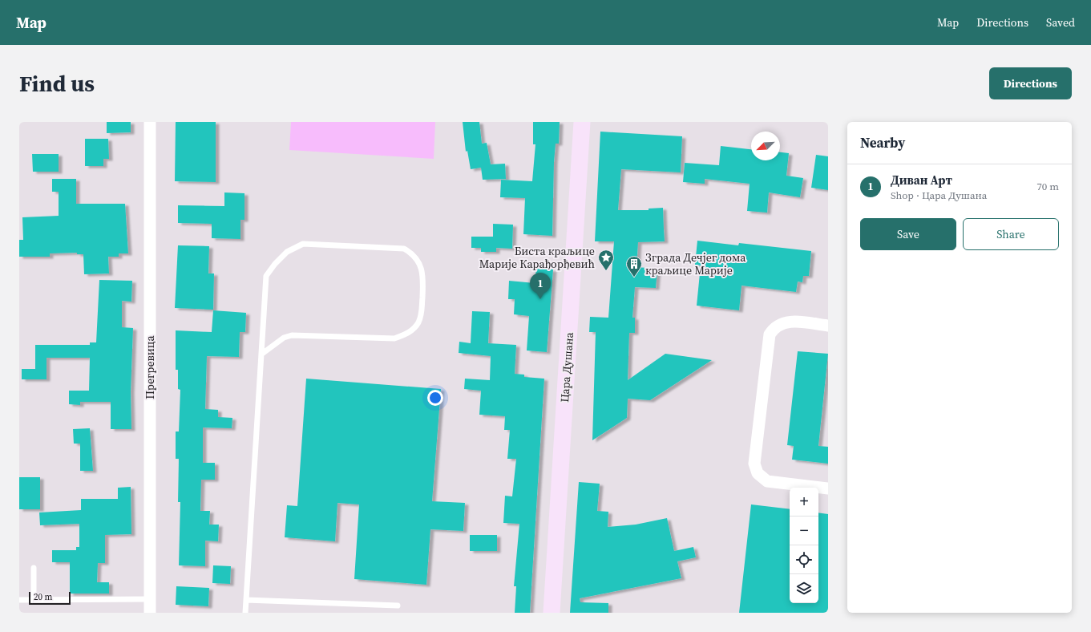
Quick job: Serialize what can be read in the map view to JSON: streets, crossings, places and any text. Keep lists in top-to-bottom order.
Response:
{
  "streets": {
    "main road": ["Цара Душана"],
    "street": ["Прегревица"]
  },
  "places": {
    "place": ["Биста краљице Марије Карађорђевић"],
    "building": ["Зграда Дечјег дома краљице Марије"]
  },
  "scale_bar": "20 m",
  "north": "bottom left",
  "page": {
    "header": "Map",
    "nav": ["Map", "Directions", "Saved"],
    "buttons": [
      "Directions",
      ["Save", "Share"]
    ],
    "title": "Find us",
    "heading": "Nearby",
    "list": [
      {
        "mark": "1",
        "name": "Диван Арт",
        "note": "Shop · Цара Душана",
        "value": "70 m"
      }
    ],
    "pins": "1",
    "map_buttons": ["+", "−"],
    "scale": "20 m"
  }
}
